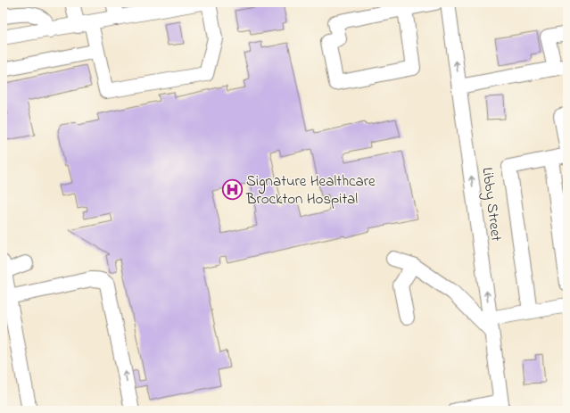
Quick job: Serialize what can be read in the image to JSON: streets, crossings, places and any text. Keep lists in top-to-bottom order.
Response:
{
  "streets": {
    "street": ["Libby Street"]
  },
  "places": {
    "hospital": ["Signature Healthcare Brockton Hospital"]
  }
}
